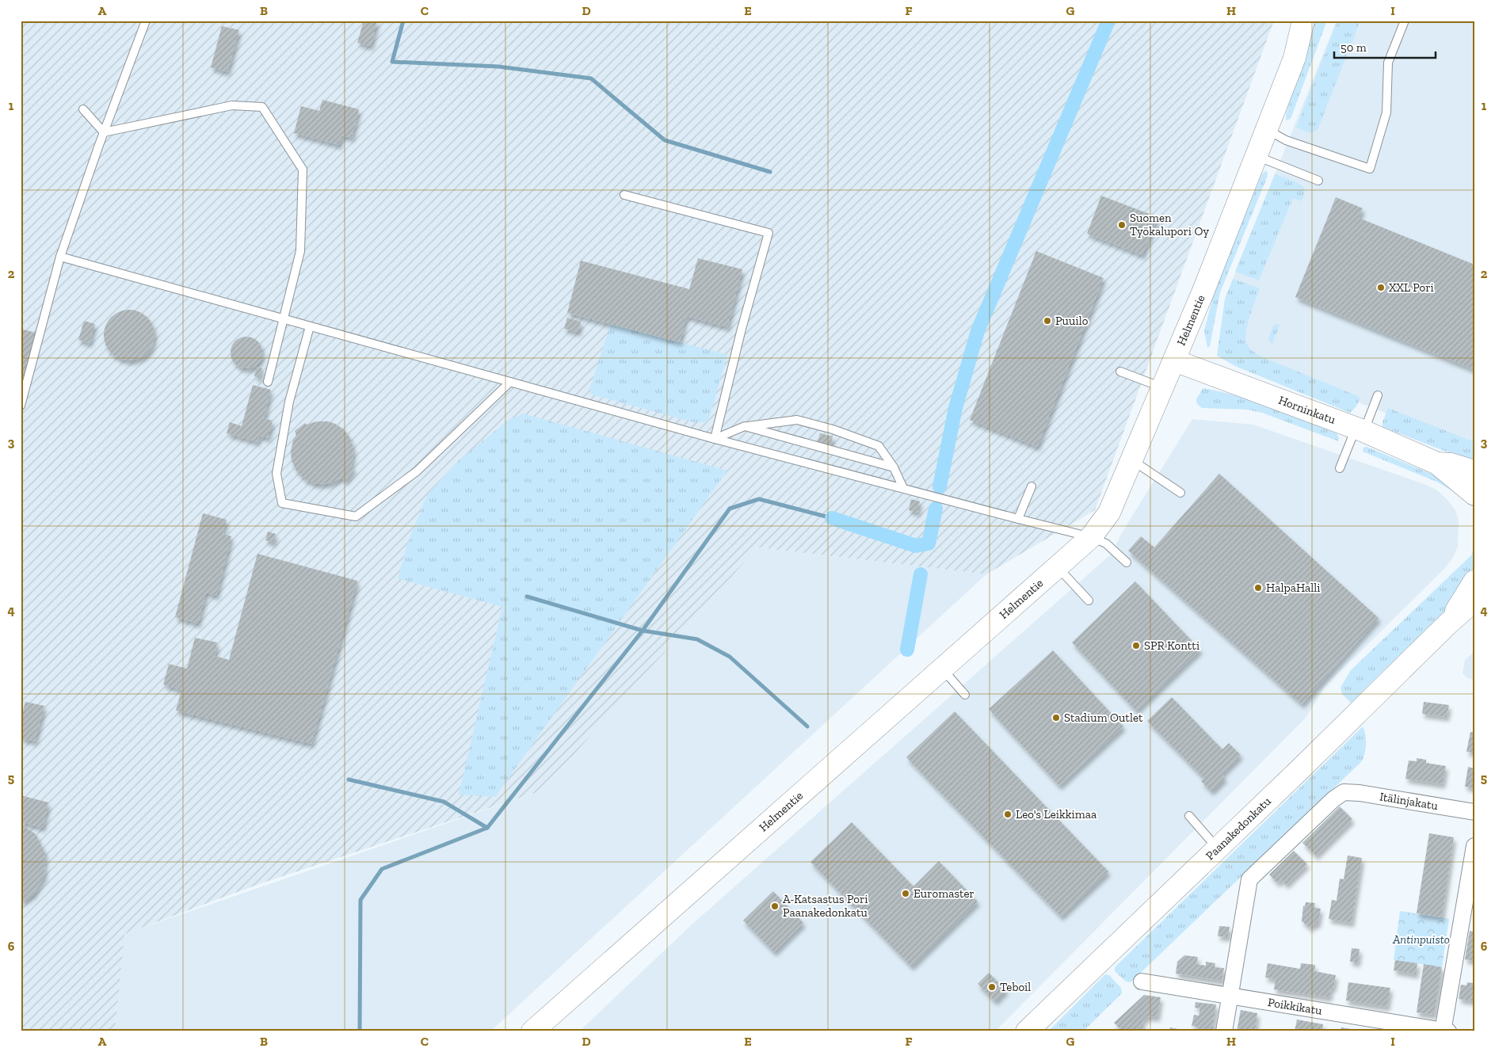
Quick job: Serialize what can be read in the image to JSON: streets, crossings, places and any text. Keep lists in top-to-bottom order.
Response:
{
  "streets": {
    "street": [
      "Helmentie",
      "Horninkatu",
      "Itälinjakatu",
      "Paanakedonkatu",
      "Poikkikatu"
    ]
  },
  "crossings": [
    ["Helmentie", "Horninkatu"],
    ["Itälinjakatu", "Poikkikatu"]
  ],
  "parks": ["Antinpuisto"],
  "places": [
    "Suomen Työkalupori Oy",
    "XXL Pori",
    "Puuilo",
    "HalpaHalli",
    "SPR Kontti",
    "Stadium Outlet",
    "Leo's Leikkimaa",
    "Euromaster",
    "A-Katsastus Pori Paanakedonkatu",
    "Teboil"
  ],
  "scale_bar": "50 m",
  "grid": {
    "columns": [
      "A",
      "B",
      "C",
      "D",
      "E",
      "F",
      "G",
      "H",
      "I"
    ],
    "rows": [
      "1",
      "2",
      "3",
      "4",
      "5",
      "6"
    ]
  }
}
